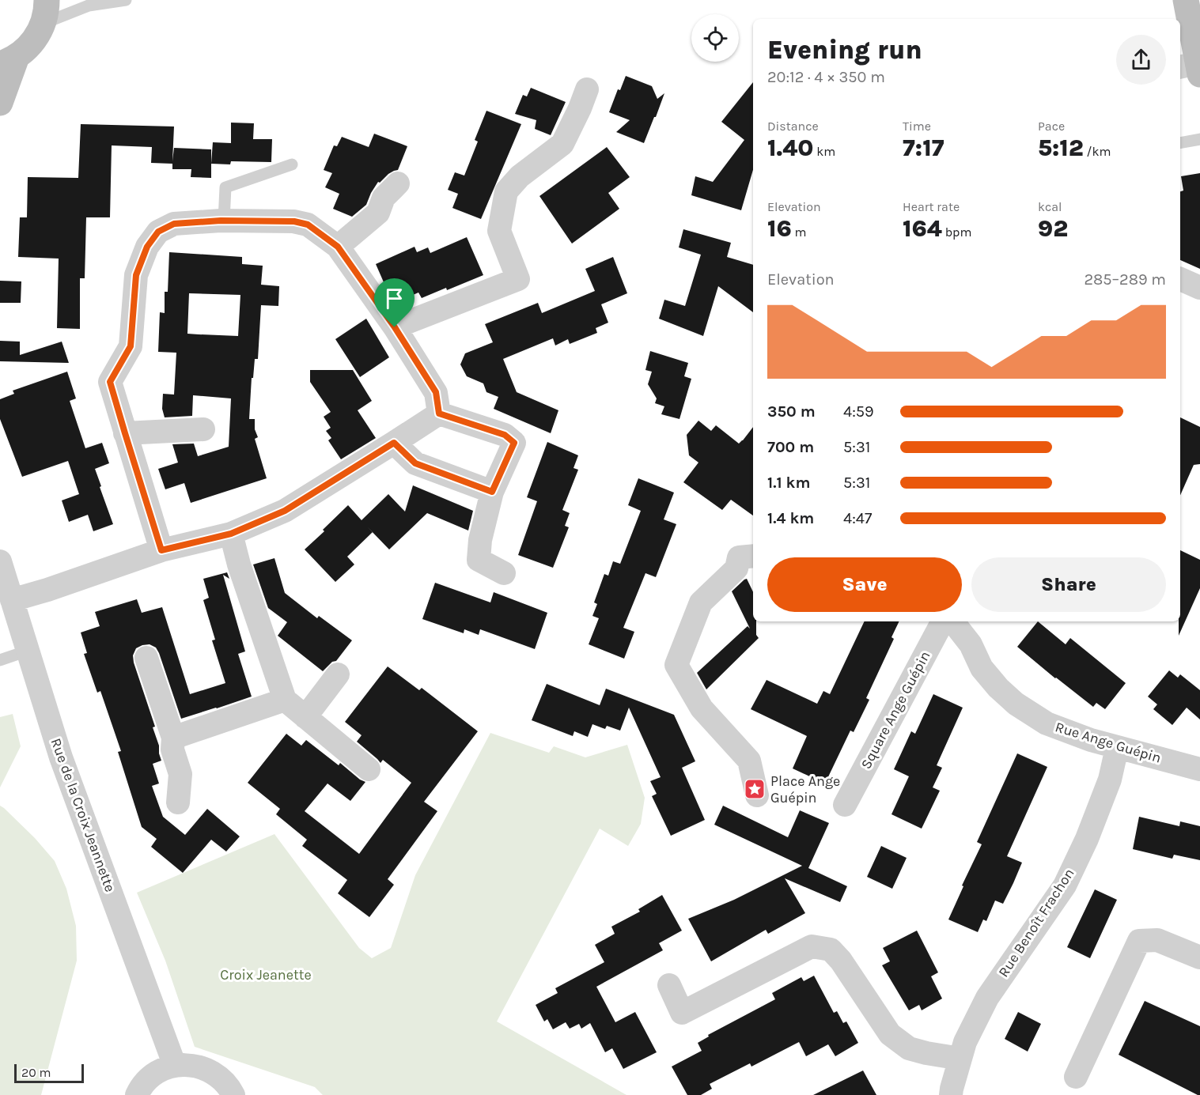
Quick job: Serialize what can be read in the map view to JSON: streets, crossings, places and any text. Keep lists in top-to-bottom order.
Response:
{
  "streets": {
    "street": [
      "Square Ange Guépin",
      "Rue Ange Guépin",
      "Rue de la Croix Jeannette",
      "Rue Benoît Frachon"
    ]
  },
  "crossings": [
    ["Rue Ange Guépin", "Rue Benoît Frachon"]
  ],
  "parks": ["Croix Jeanette"],
  "places": {
    "place": ["Place Ange Guépin"]
  },
  "scale_bar": "20 m",
  "page": {
    "heading": ["Evening run", "20:12 · 4 × 350 m"],
    "stats": [
      ["Distance", "1.40 km"],
      ["Time", "7:17"],
      ["Pace", "5:12 /km"],
      ["Elevation", "16 m"],
      ["Heart rate", "164 bpm"],
      ["kcal", "92"]
    ],
    "chart": ["Elevation", "285–289 m"],
    "list": [
      {
        "name": "350 m",
        "note": "4:59"
      },
      {
        "name": "700 m",
        "note": "5:31"
      },
      {
        "name": "1.1 km",
        "note": "5:31"
      },
      {
        "name": "1.4 km",
        "note": "4:47"
      }
    ],
    "buttons": ["Save", "Share"],
    "scale": "20 m"
  }
}
